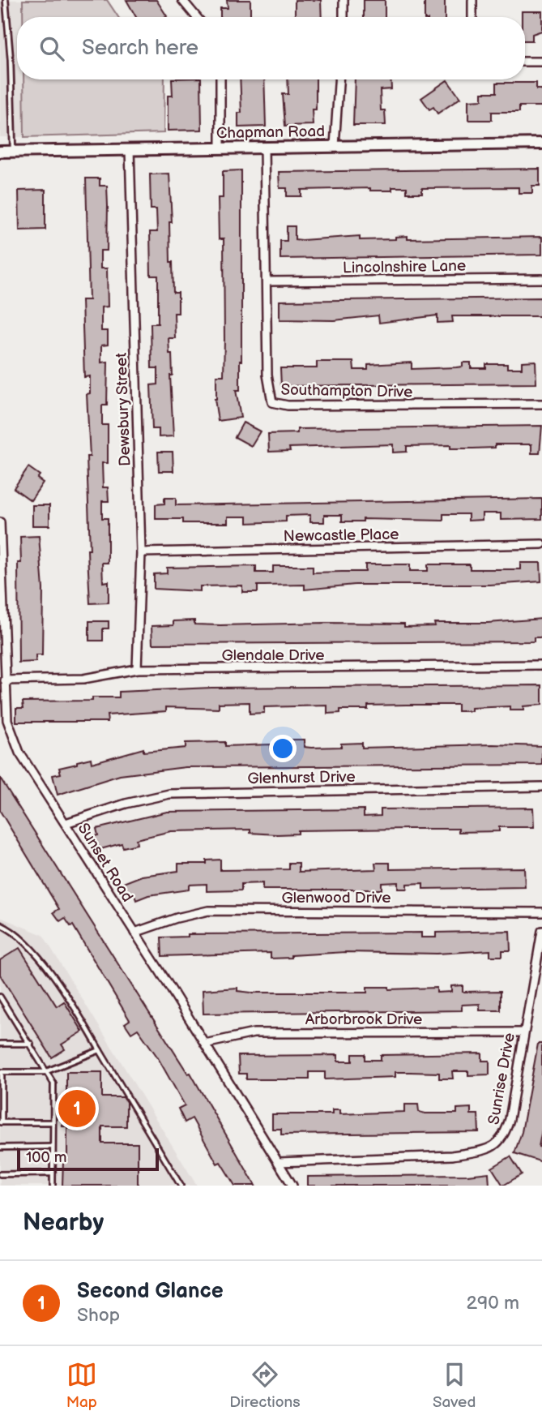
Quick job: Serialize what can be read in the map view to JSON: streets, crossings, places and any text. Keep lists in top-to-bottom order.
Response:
{
  "streets": {
    "street": [
      "Chapman Road",
      "Lincolnshire Lane",
      "Southampton Drive",
      "Dewsbury Street",
      "Newcastle Place",
      "Glendale Drive",
      "Glenhurst Drive",
      "Sunset Road",
      "Glenwood Drive",
      "Arborbrook Drive",
      "Sunrise Drive"
    ]
  },
  "crossings": [
    ["Chapman Road", "Southampton Drive"],
    ["Chapman Road", "Dewsbury Street"],
    ["Lincolnshire Lane", "Southampton Drive"],
    ["Dewsbury Street", "Newcastle Place"],
    ["Dewsbury Street", "Glendale Drive"],
    ["Glendale Drive", "Sunset Road"],
    ["Glenhurst Drive", "Sunset Road"],
    ["Sunset Road", "Glenwood Drive"],
    ["Sunset Road", "Arborbrook Drive"],
    ["Sunset Road", "Sunrise Drive"],
    ["Arborbrook Drive", "Sunrise Drive"]
  ],
  "scale_bar": "100 m",
  "page": {
    "search": "Search here",
    "pins": "1",
    "scale": "100 m",
    "heading": "Nearby",
    "list": [
      {
        "mark": "1",
        "name": "Second Glance",
        "note": "Shop",
        "value": "290 m"
      }
    ],
    "nav": ["Map", "Directions", "Saved"]
  }
}
